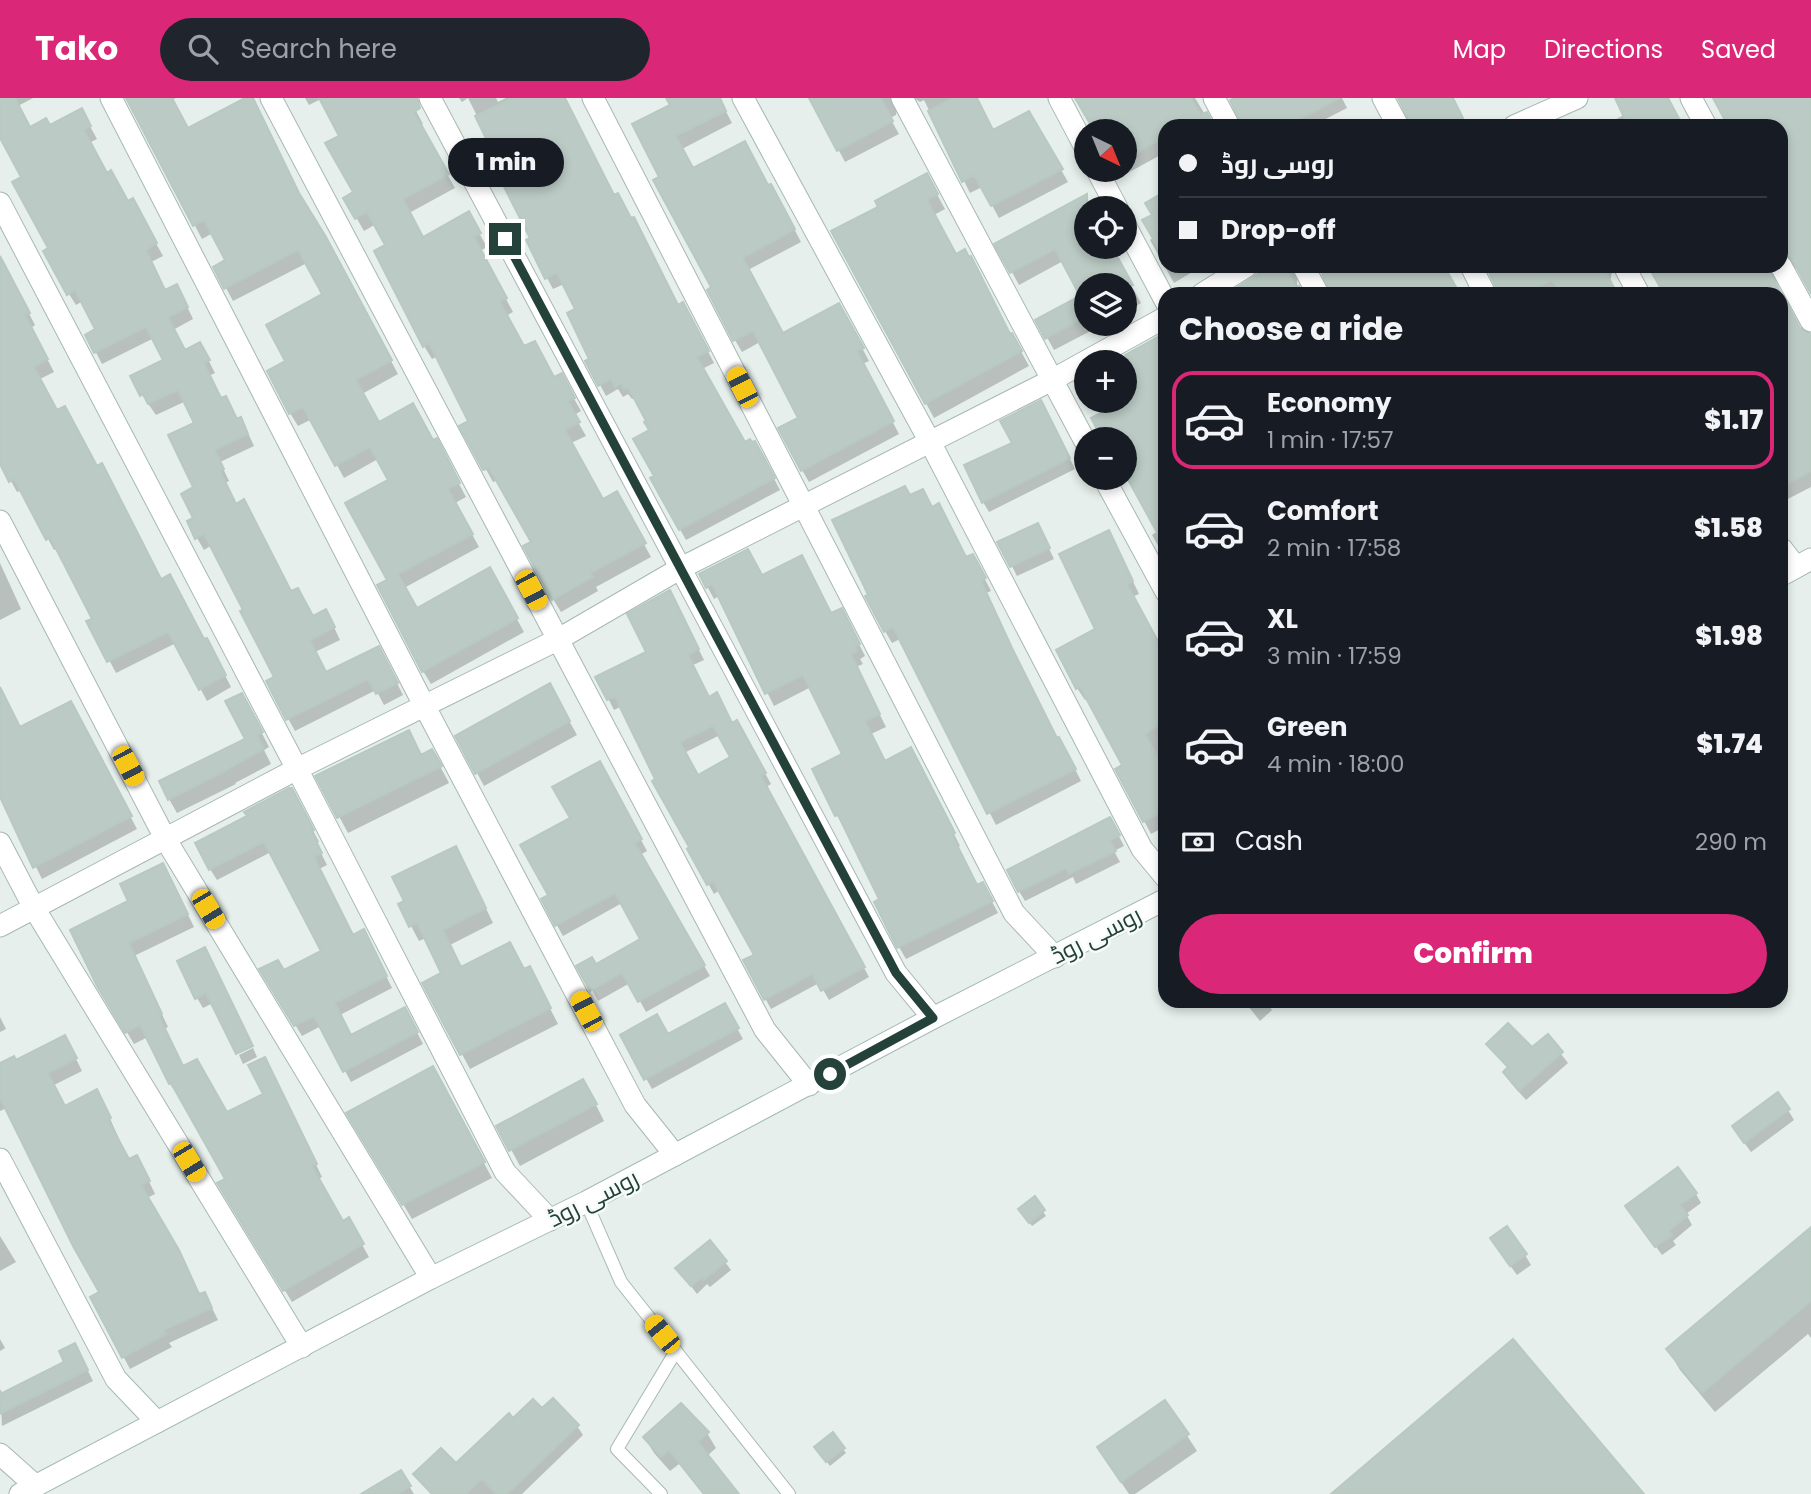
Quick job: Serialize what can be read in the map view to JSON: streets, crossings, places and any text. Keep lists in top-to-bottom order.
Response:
{
  "streets": {
    "street": ["روسی روڈ"]
  },
  "north": "bottom right",
  "page": {
    "header": "Tako",
    "search": "Search here",
    "nav": ["Map", "Directions", "Saved"],
    "map_buttons": ["+", "−"],
    "banner": ["روسی روڈ", "Drop-off"],
    "bubble": "1 min",
    "heading": "Choose a ride",
    "list": [
      {
        "name": "Economy",
        "note": "1 min · 17:57",
        "value": "$1.17"
      },
      {
        "name": "Comfort",
        "note": "2 min · 17:58",
        "value": "$1.58"
      },
      {
        "name": "XL",
        "note": "3 min · 17:59",
        "value": "$1.98"
      },
      {
        "name": "Green",
        "note": "4 min · 18:00",
        "value": "$1.74"
      }
    ],
    "pay": ["Cash", "290 m"],
    "buttons": "Confirm"
  }
}
